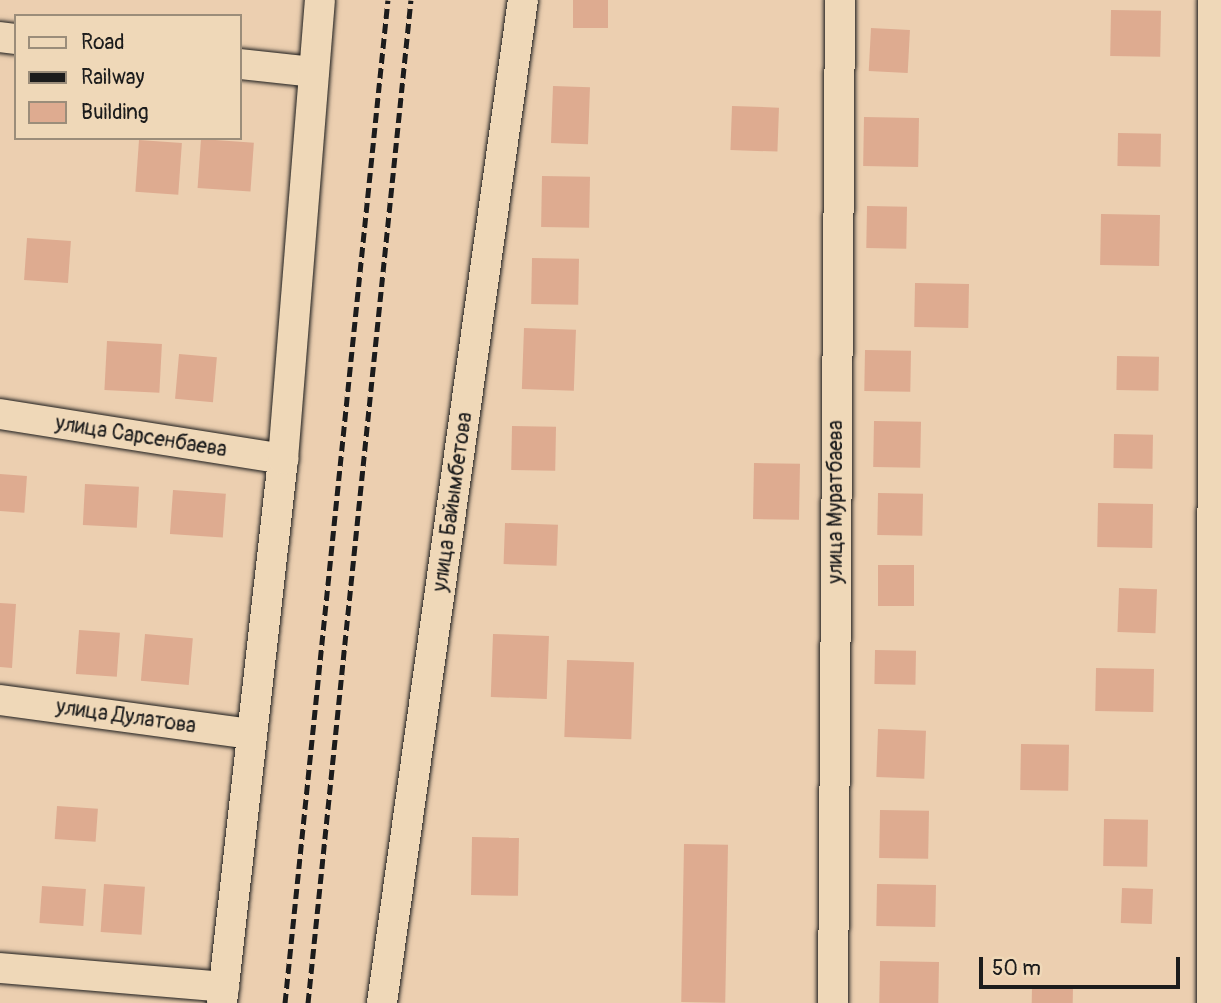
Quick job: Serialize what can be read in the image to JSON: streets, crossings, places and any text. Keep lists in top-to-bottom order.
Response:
{
  "streets": {
    "street": [
      "улица Сарсенбаева",
      "улица Байымбетова",
      "улица Муратбаева",
      "улица Дулатова"
    ]
  },
  "legend": ["Road", "Railway", "Building"],
  "scale_bar": "50 m"
}
